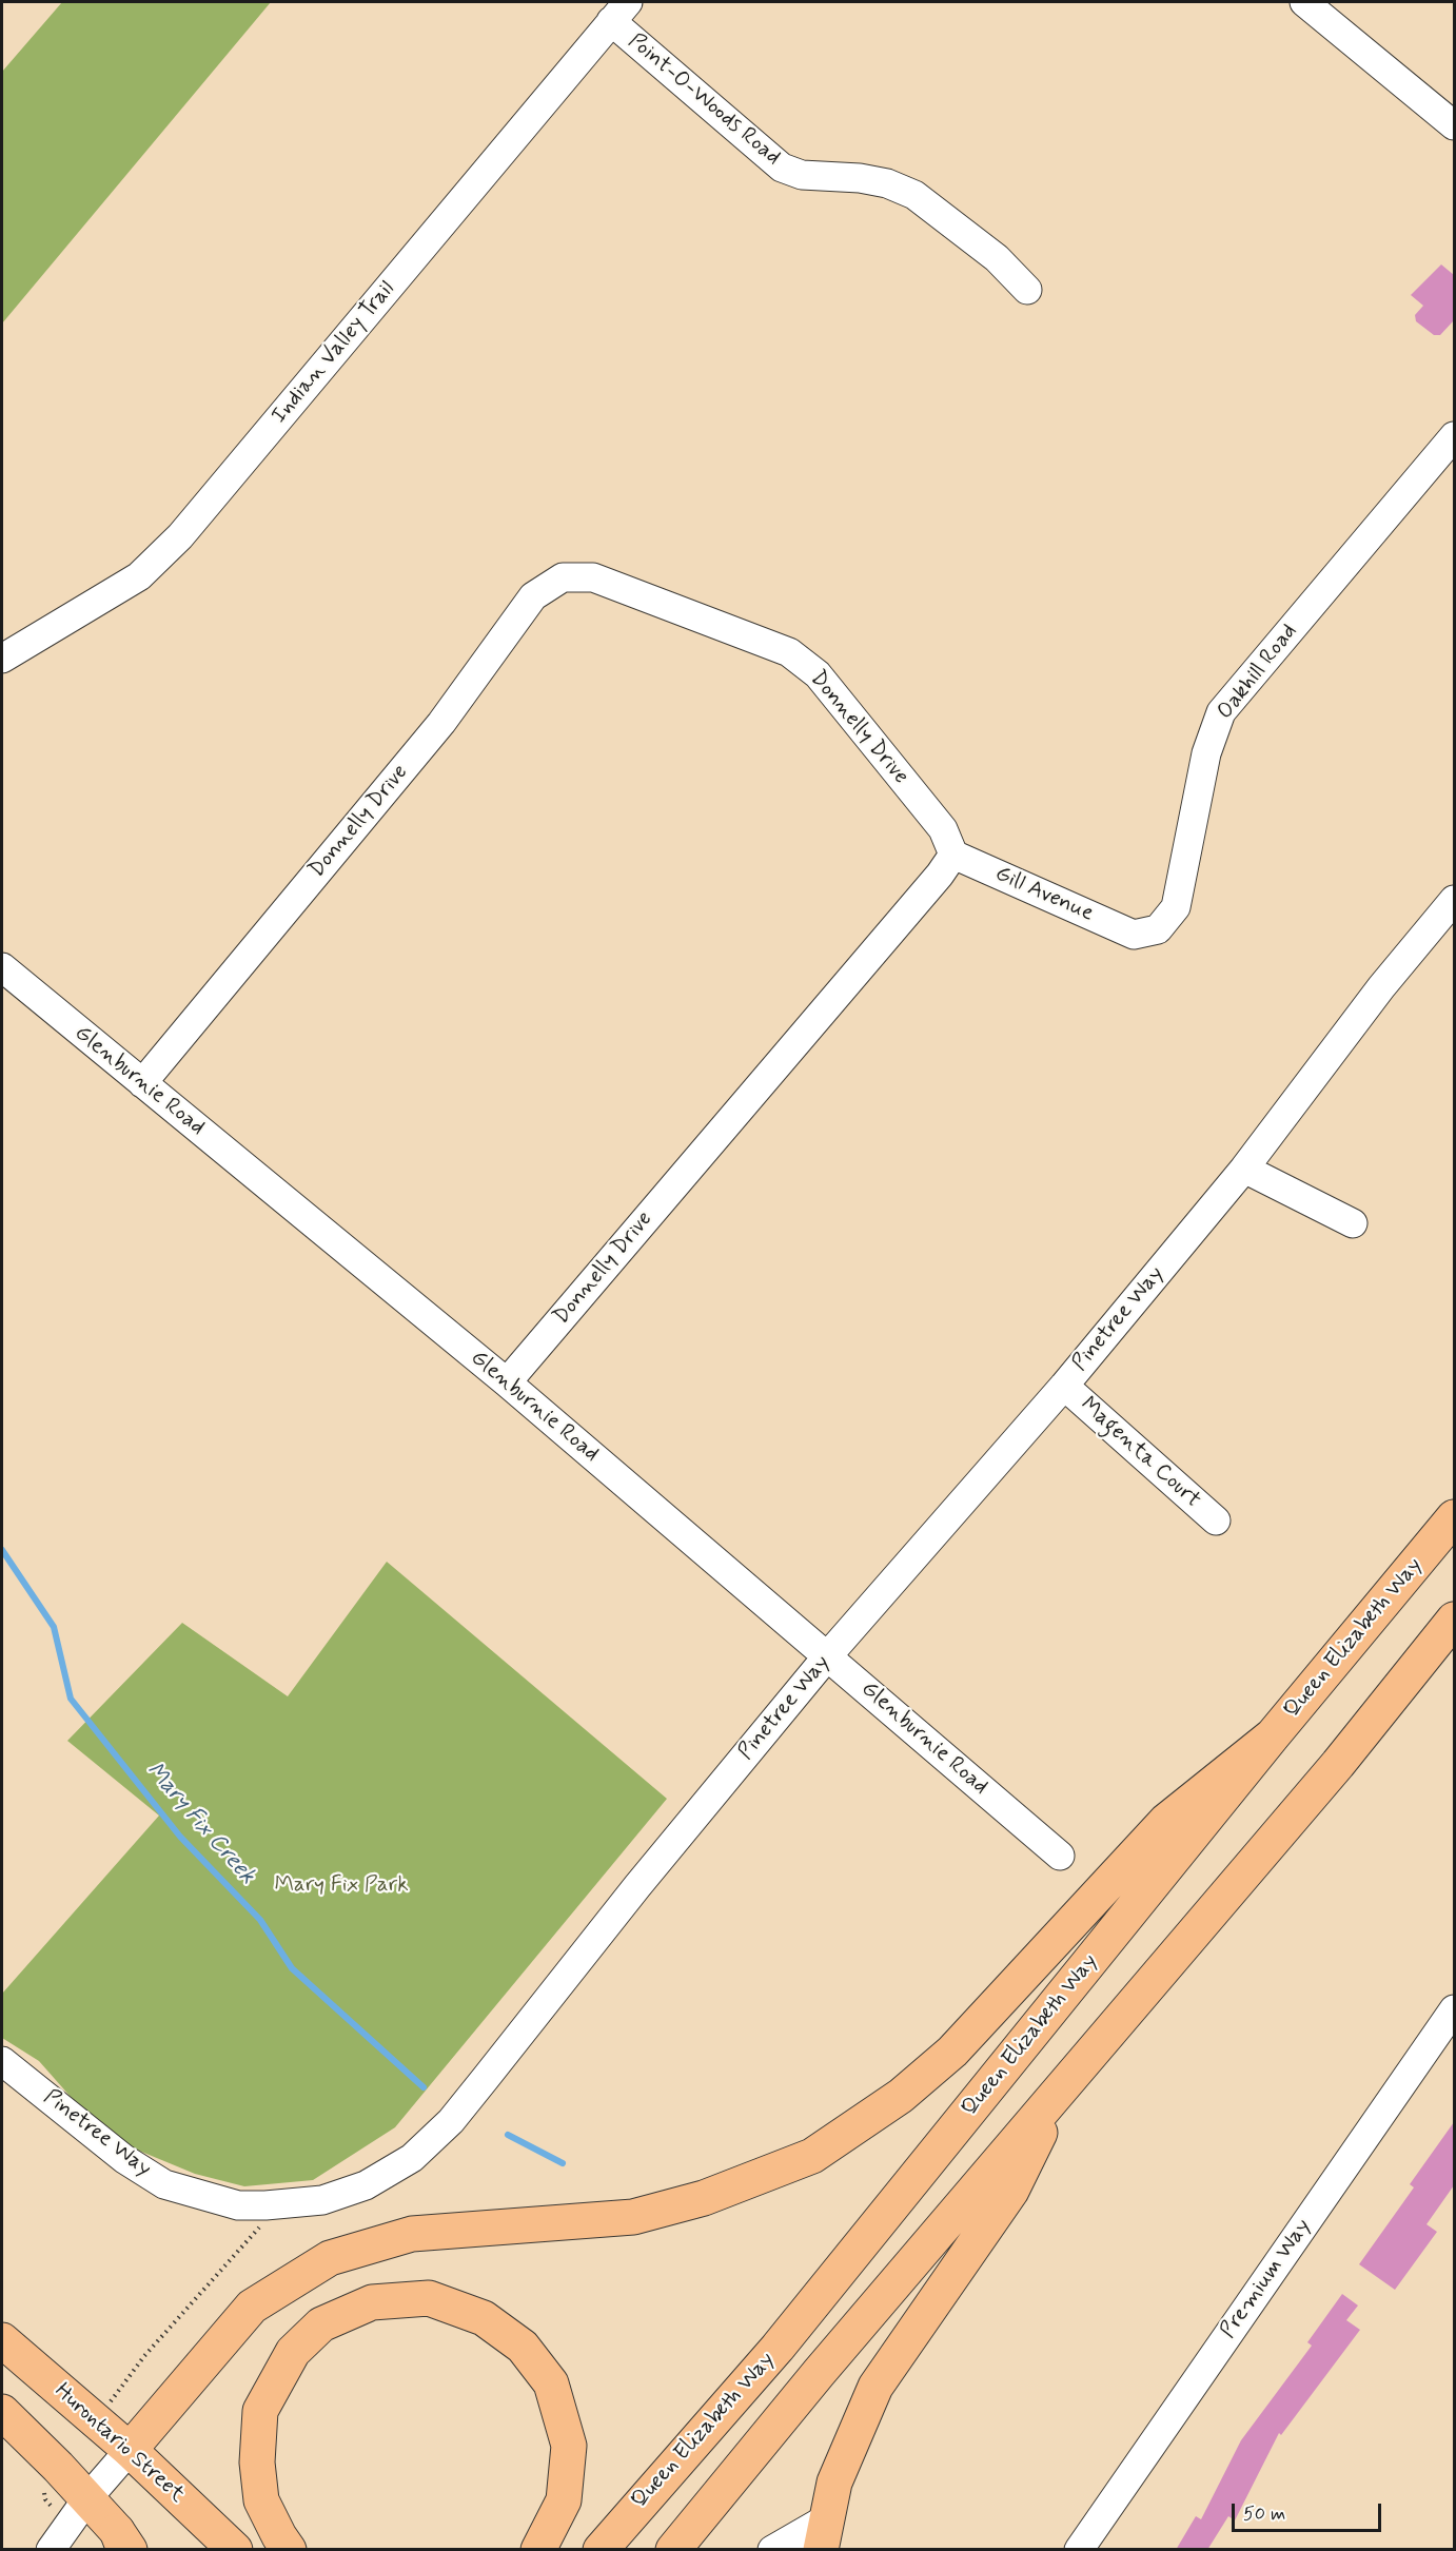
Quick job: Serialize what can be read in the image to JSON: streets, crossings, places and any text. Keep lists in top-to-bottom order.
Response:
{
  "streets": {
    "main road": ["Queen Elizabeth Way", "Hurontario Street"],
    "street": [
      "Point-O-Woods Road",
      "Indian Valley Trail",
      "Oakhill Road",
      "Donnelly Drive",
      "Gill Avenue",
      "Glenburnie Road",
      "Pinetree Way",
      "Magenta Court",
      "Premium Way"
    ]
  },
  "crossings": [
    ["Point-O-Woods Road", "Indian Valley Trail"],
    ["Oakhill Road", "Gill Avenue"],
    ["Donnelly Drive", "Gill Avenue"],
    ["Donnelly Drive", "Glenburnie Road"],
    ["Glenburnie Road", "Pinetree Way"],
    ["Pinetree Way", "Magenta Court"]
  ],
  "water": ["Mary Fix Creek"],
  "parks": ["Mary Fix Park"],
  "scale_bar": "50 m"
}
